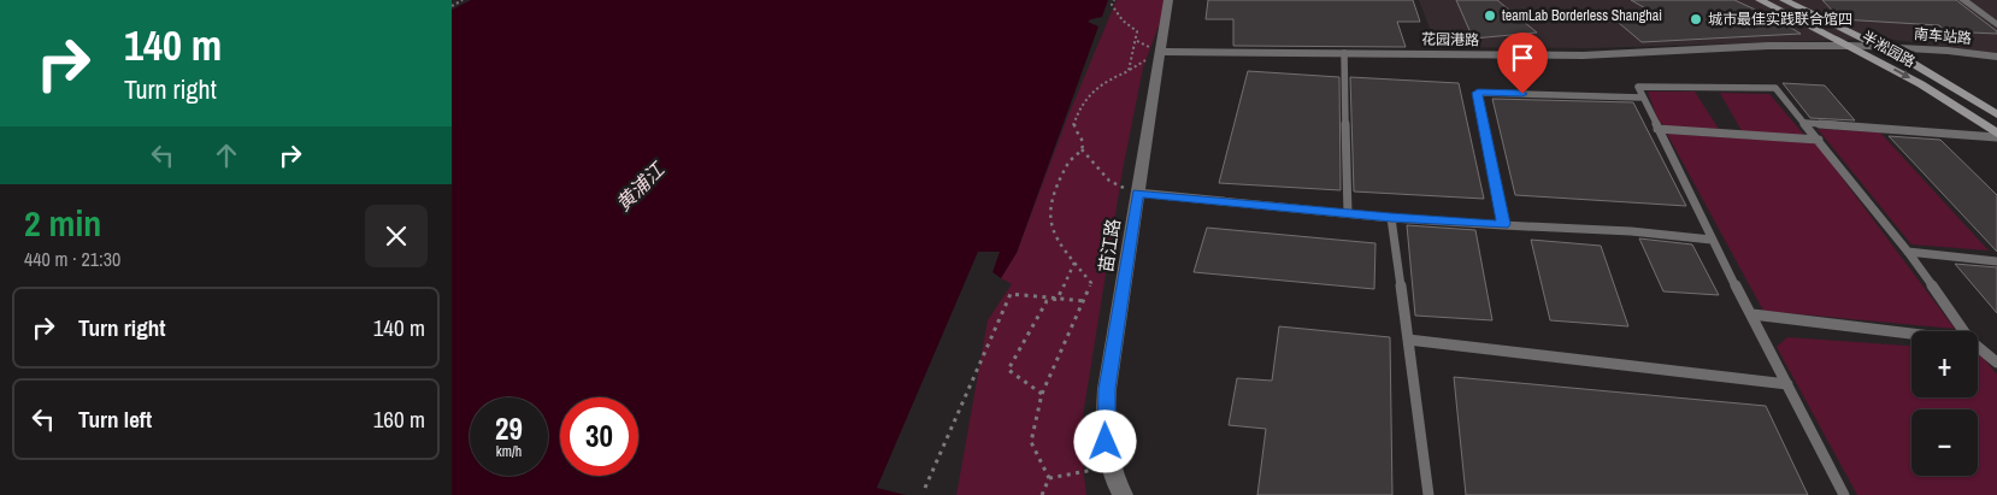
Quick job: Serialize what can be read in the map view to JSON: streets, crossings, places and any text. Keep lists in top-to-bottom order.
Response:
{
  "streets": {
    "main road": ["半淞园路"],
    "street": ["南车站路", "花园港路", "苗江路"]
  },
  "crossings": [
    ["南车站路", "花园港路"],
    ["南车站路", "半淞园路"],
    ["花园港路", "半淞园路"],
    ["花园港路", "苗江路"]
  ],
  "water": ["黄浦江"],
  "places": ["teamLab Borderless Shanghai", "城市最佳实践联合馆四"],
  "page": {
    "turn": ["140 m", "Turn right"],
    "heading": ["2 min", "440 m · 21:30"],
    "list": [
      {
        "name": "Turn right",
        "value": "140 m"
      },
      {
        "name": "Turn left",
        "value": "160 m"
      }
    ],
    "map_buttons": ["+", "−"],
    "speed": "29 km/h",
    "limit": "30"
  }
}
